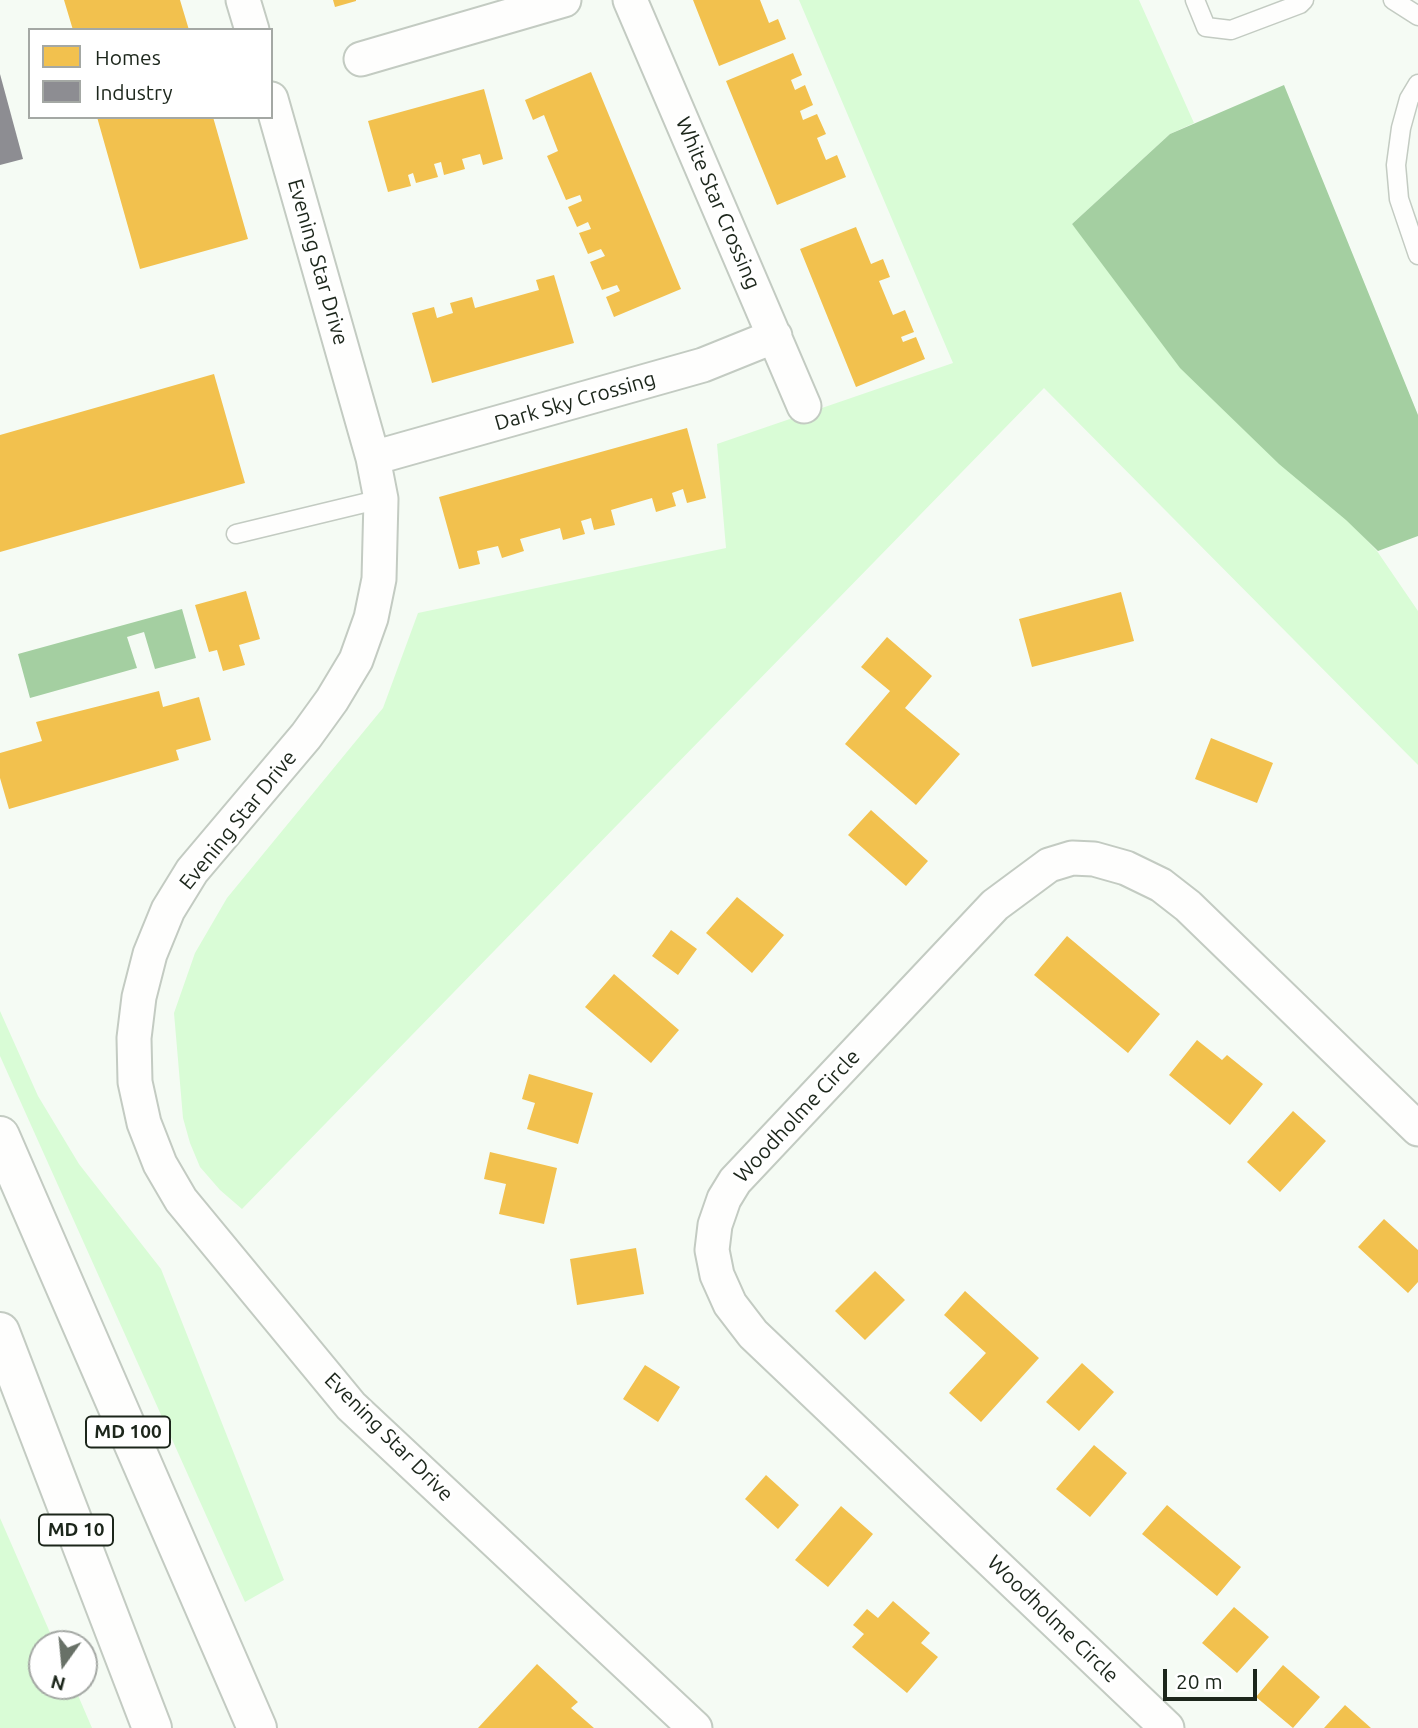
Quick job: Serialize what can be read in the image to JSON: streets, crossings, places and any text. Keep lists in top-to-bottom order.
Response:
{
  "streets": {
    "highway": ["MD 100", "MD 10"],
    "street": [
      "White Star Crossing",
      "Evening Star Drive",
      "Dark Sky Crossing",
      "Woodholme Circle"
    ]
  },
  "crossings": [
    ["White Star Crossing", "Dark Sky Crossing"],
    ["Evening Star Drive", "Dark Sky Crossing"]
  ],
  "legend": ["Homes", "Industry"],
  "scale_bar": "20 m",
  "north": "bottom"
}
